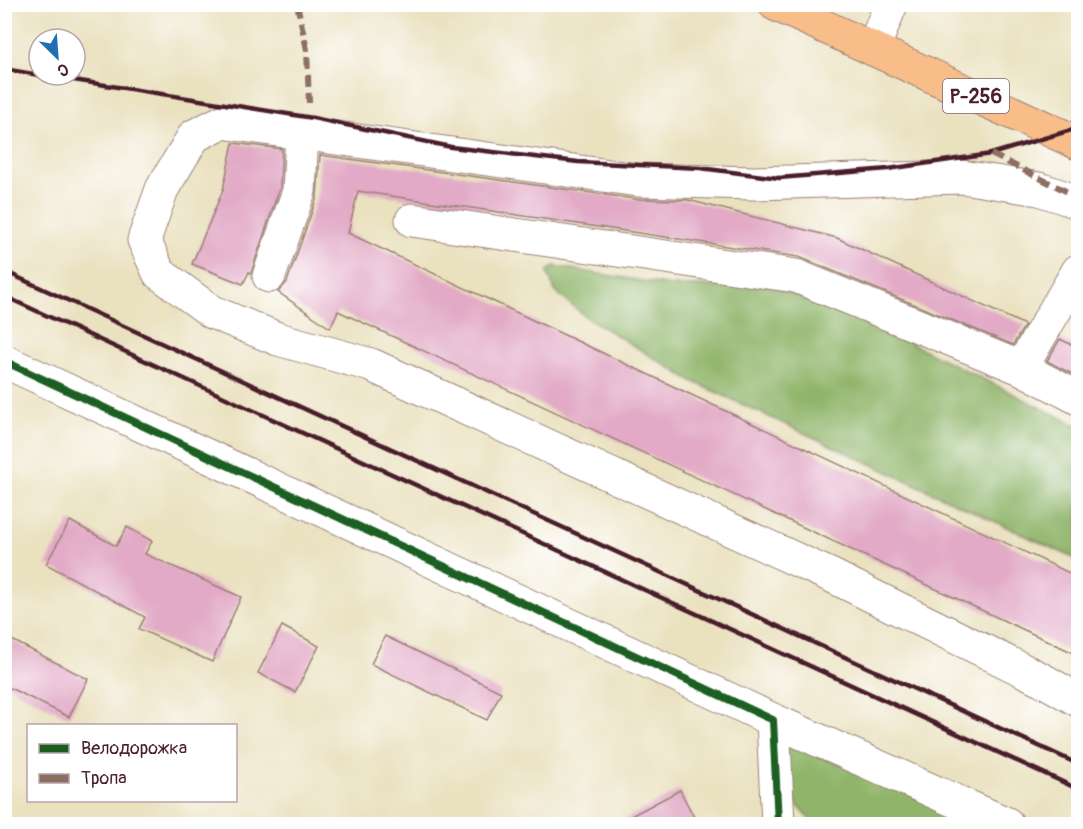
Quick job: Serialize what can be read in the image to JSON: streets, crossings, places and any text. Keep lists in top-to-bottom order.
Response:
{
  "streets": {
    "highway": ["Р-256"]
  },
  "legend": ["Велодорожка", "Тропа"],
  "north": "bottom right"
}
